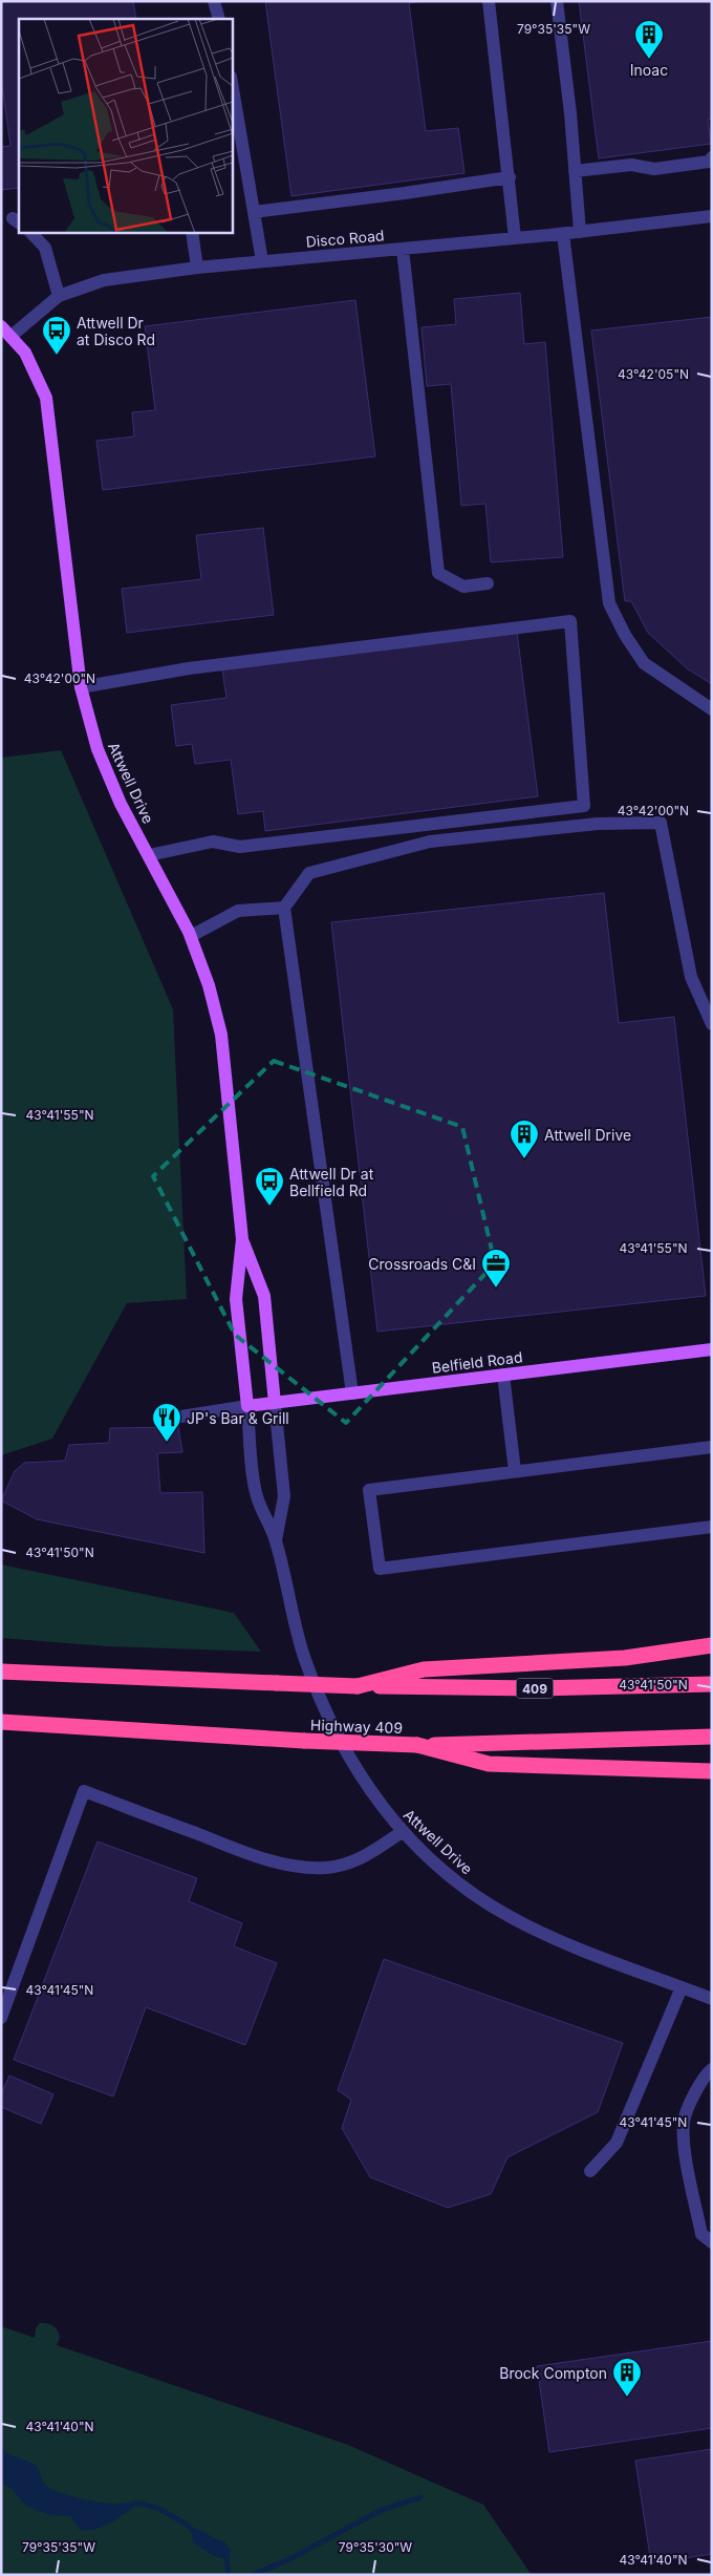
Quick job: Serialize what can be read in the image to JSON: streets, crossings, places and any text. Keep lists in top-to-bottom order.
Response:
{
  "streets": {
    "highway": ["409", "Highway 409"],
    "main road": ["Attwell Drive", "Belfield Road"],
    "street": ["Disco Road"]
  },
  "crossings": [
    ["Disco Road", "Attwell Drive"],
    ["Attwell Drive", "Belfield Road"]
  ],
  "places": {
    "building": ["Inoac", "Attwell Drive", "Brock Compton"],
    "bus stop": ["Attwell Dr at Disco Rd", "Attwell Dr at Bellfield Rd"],
    "office": ["Crossroads C&I"],
    "restaurant": ["JP's Bar & Grill"]
  },
  "coordinates": [
    "79°35'35\"W",
    "43°42'05\"N",
    "43°42'00\"N",
    "43°41'55\"N",
    "43°41'50\"N",
    "43°41'45\"N",
    "43°41'40\"N",
    "79°35'30\"W"
  ]
}
